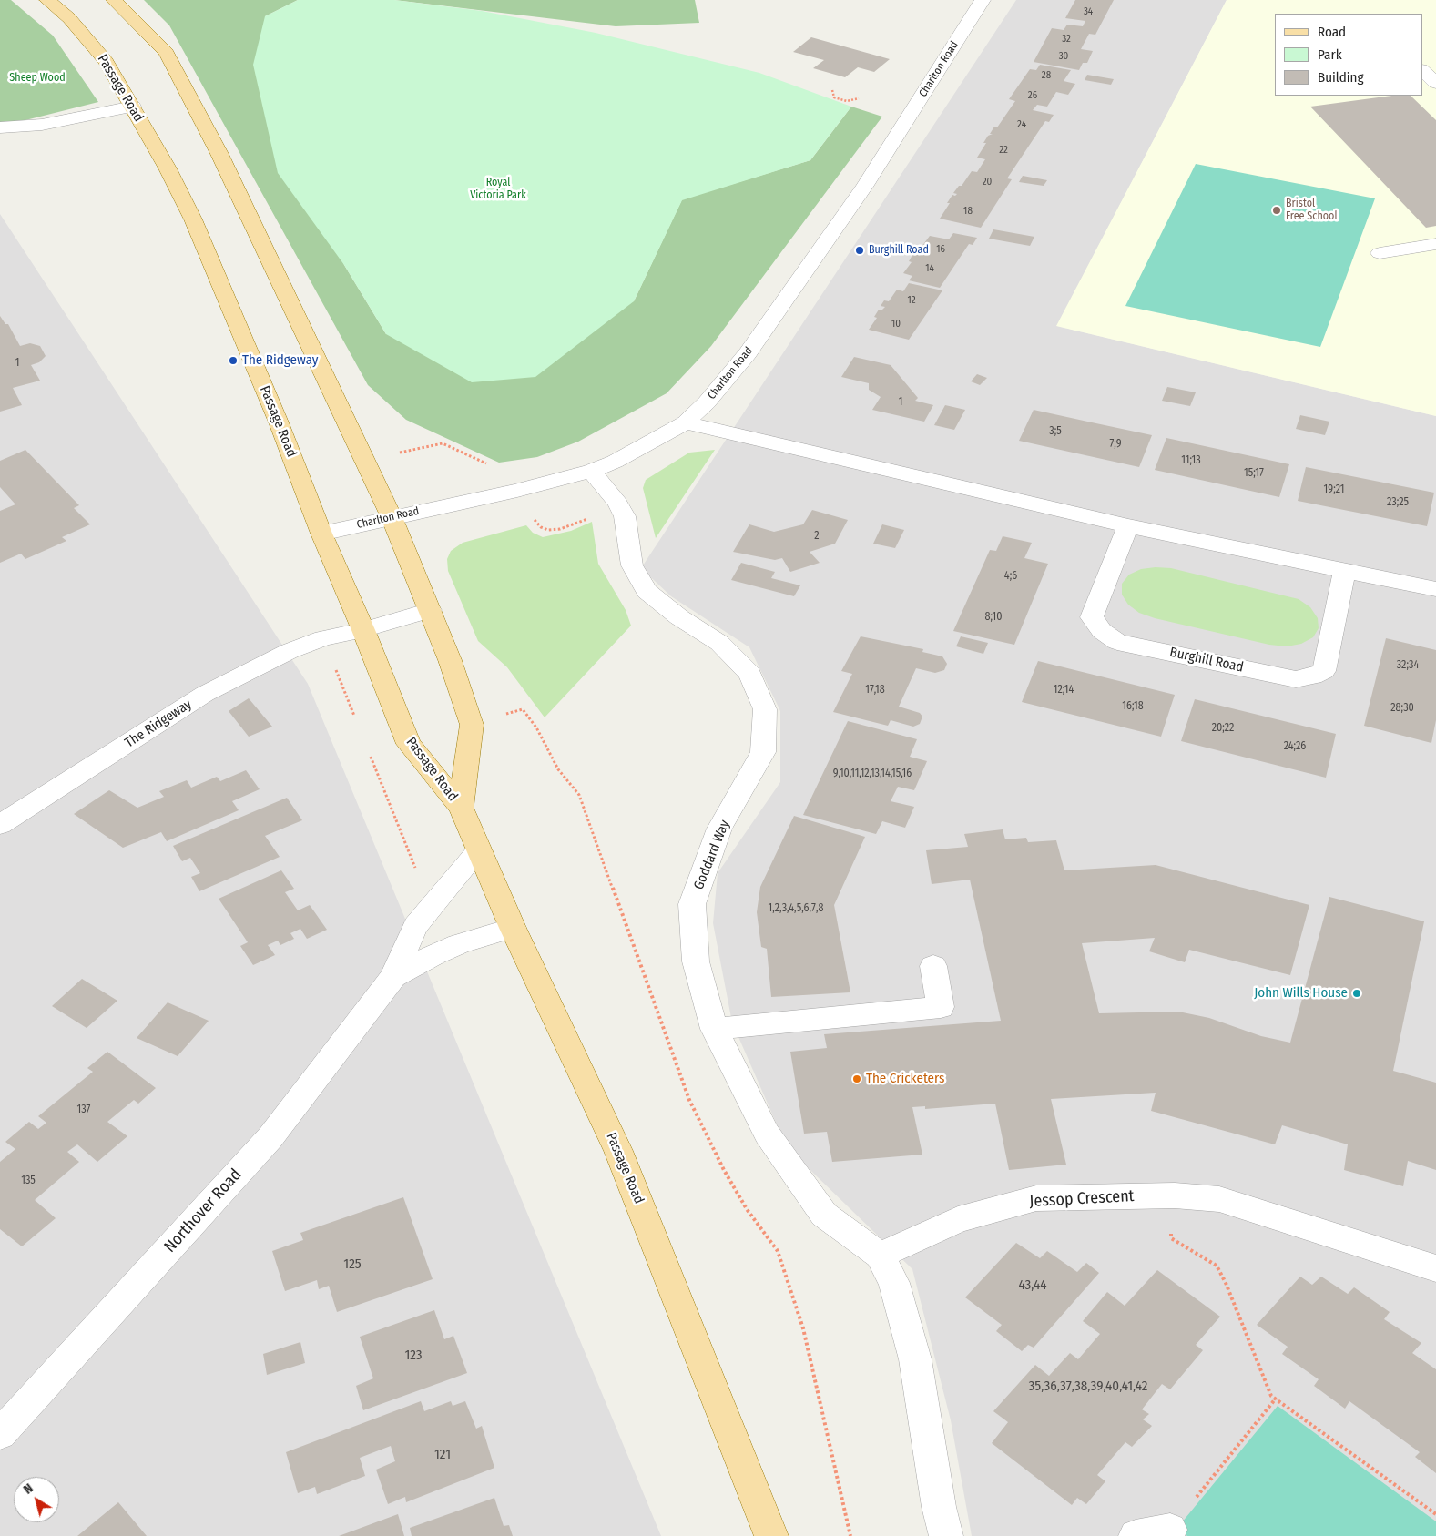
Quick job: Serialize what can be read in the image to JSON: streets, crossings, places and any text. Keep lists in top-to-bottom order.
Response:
{
  "streets": {
    "main road": ["Passage Road"],
    "street": [
      "Charlton Road",
      "Burghill Road",
      "The Ridgeway",
      "Goddard Way",
      "Jessop Crescent",
      "Northover Road"
    ]
  },
  "crossings": [
    ["Charlton Road", "Passage Road"],
    ["Charlton Road", "Goddard Way"],
    ["Passage Road", "The Ridgeway"],
    ["Passage Road", "Northover Road"],
    ["Goddard Way", "Jessop Crescent"]
  ],
  "parks": ["Sheep Wood", "Royal Victoria Park"],
  "places": [
    "Bristol Free School",
    "Burghill Road",
    "The Ridgeway",
    "John Wills House",
    "The Cricketers"
  ],
  "house_numbers": [
    "34",
    "32",
    "30",
    "28",
    "26",
    "24",
    "22",
    "20",
    "18",
    "16",
    "14",
    "12",
    "10",
    "1",
    "1",
    "3;5",
    "7;9",
    "11;13",
    "15;17",
    "19;21",
    "23;25",
    "2",
    "4;6",
    "8;10",
    "32;34",
    "17,18",
    "12;14",
    "16;18",
    "28;30",
    "20;22",
    "24;26",
    "9,10,11,12,13,14,15,16",
    "1,2,3,4,5,6,7,8",
    "137",
    "135",
    "125",
    "43,44",
    "123",
    "35,36,37,38,39,40,41,42",
    "121"
  ],
  "legend": ["Road", "Park", "Building"],
  "north": "top left"
}
